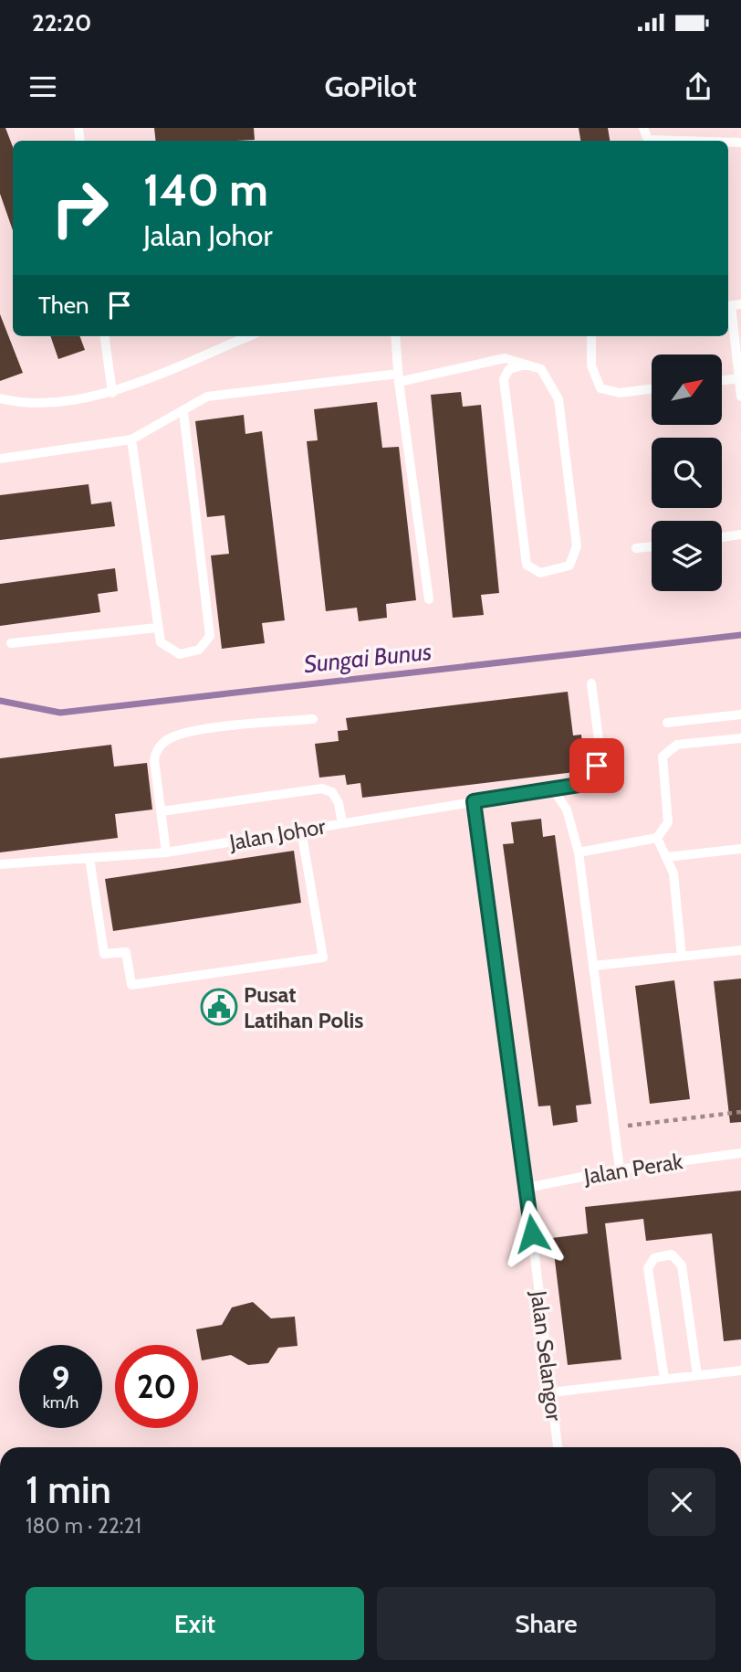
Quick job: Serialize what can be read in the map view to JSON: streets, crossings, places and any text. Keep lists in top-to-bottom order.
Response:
{
  "streets": {
    "lane": ["Jalan Johor", "Jalan Perak", "Jalan Selangor"]
  },
  "crossings": [
    ["Jalan Johor", "Jalan Selangor"],
    ["Jalan Perak", "Jalan Selangor"]
  ],
  "water": ["Sungai Bunus"],
  "places": {
    "public building": ["Pusat Latihan Polis"]
  },
  "north": "top right",
  "page": {
    "status": "22:20",
    "header": "GoPilot",
    "turn": ["140 m", "Jalan Johor"],
    "then": "Then",
    "speed": "9 km/h",
    "limit": "20",
    "heading": ["1 min", "180 m · 22:21"],
    "buttons": ["Exit", "Share"]
  }
}
